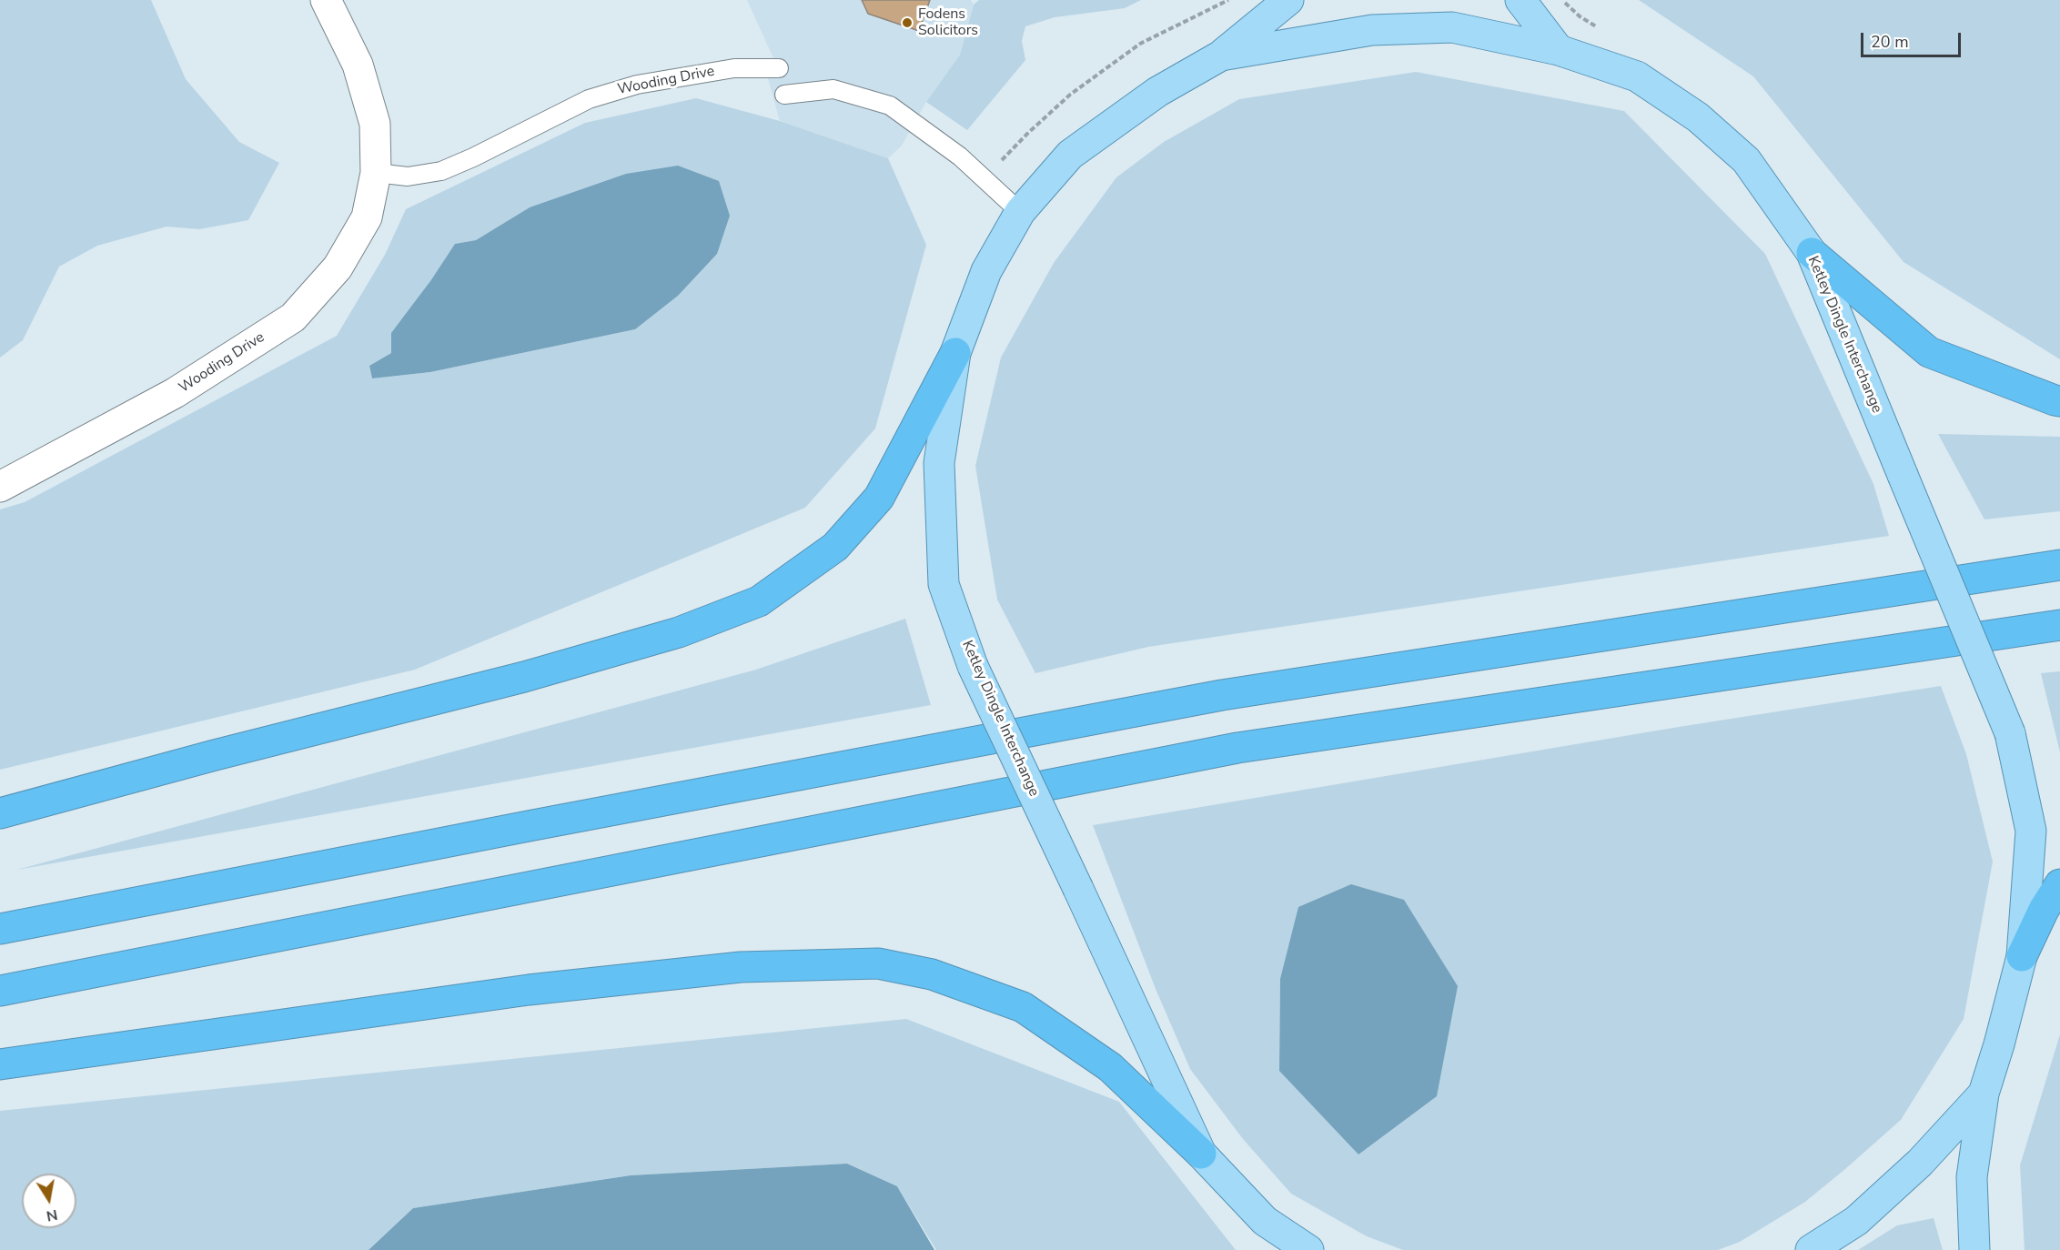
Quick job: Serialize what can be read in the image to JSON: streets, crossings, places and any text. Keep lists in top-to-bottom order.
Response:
{
  "streets": {
    "main road": ["Ketley Dingle Interchange"],
    "street": ["Wooding Drive"]
  },
  "places": ["Fodens Solicitors"],
  "scale_bar": "20 m",
  "north": "bottom"
}
